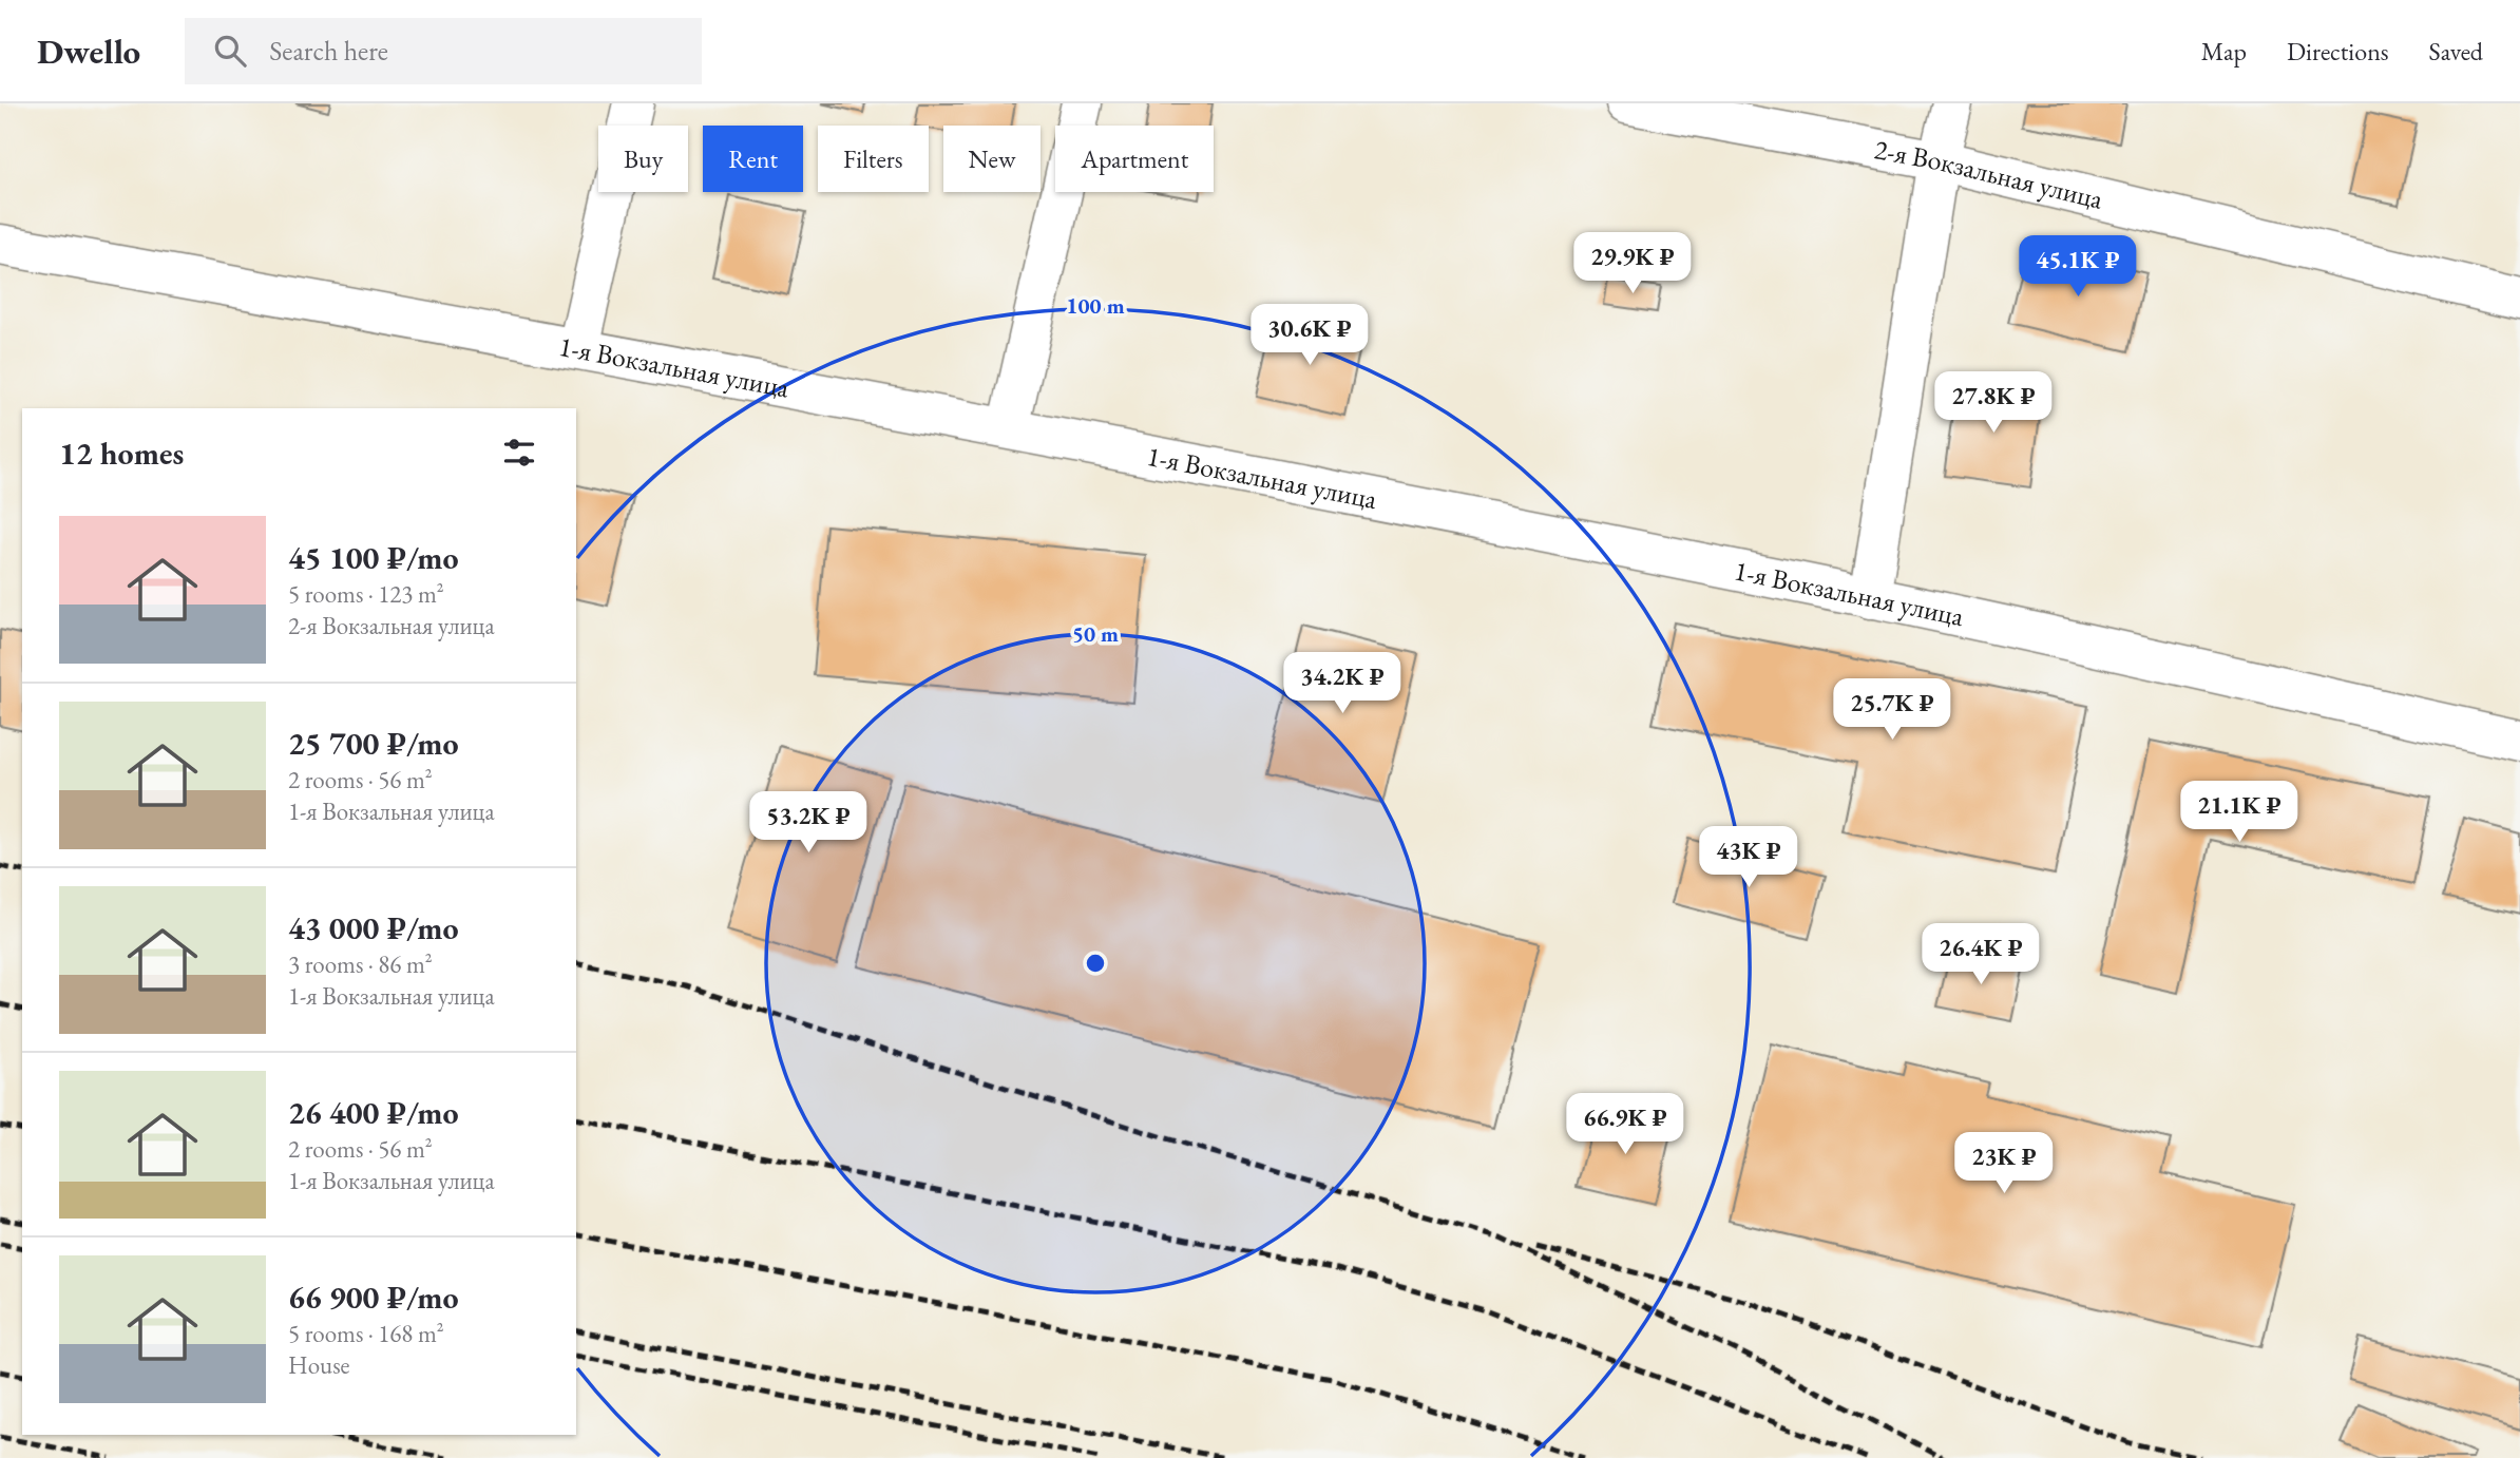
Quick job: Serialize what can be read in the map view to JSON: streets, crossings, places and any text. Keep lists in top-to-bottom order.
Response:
{
  "streets": {
    "street": ["2-я Вокзальная улица", "1-я Вокзальная улица"]
  },
  "page": {
    "header": "Dwello",
    "search": "Search here",
    "nav": ["Map", "Directions", "Saved"],
    "chip": [
      "Buy",
      "Rent",
      "Filters",
      "New",
      "Apartment"
    ],
    "price": [
      "29.9K ₽",
      "45.1K ₽",
      "30.6K ₽",
      "27.8K ₽",
      "34.2K ₽",
      "25.7K ₽",
      "21.1K ₽",
      "53.2K ₽",
      "43K ₽",
      "26.4K ₽",
      "66.9K ₽",
      "23K ₽"
    ],
    "heading": "12 homes",
    "list": [
      {
        "name": "45 100 ₽/mo",
        "note": "5 rooms · 123 m² · 2-я Вокзальная улица"
      },
      {
        "name": "25 700 ₽/mo",
        "note": "2 rooms · 56 m² · 1-я Вокзальная улица"
      },
      {
        "name": "43 000 ₽/mo",
        "note": "3 rooms · 86 m² · 1-я Вокзальная улица"
      },
      {
        "name": "26 400 ₽/mo",
        "note": "2 rooms · 56 m² · 1-я Вокзальная улица"
      },
      {
        "name": "66 900 ₽/mo",
        "note": "5 rooms · 168 m² · House"
      }
    ]
  },
  "rings": ["100 m", "50 m"]
}
